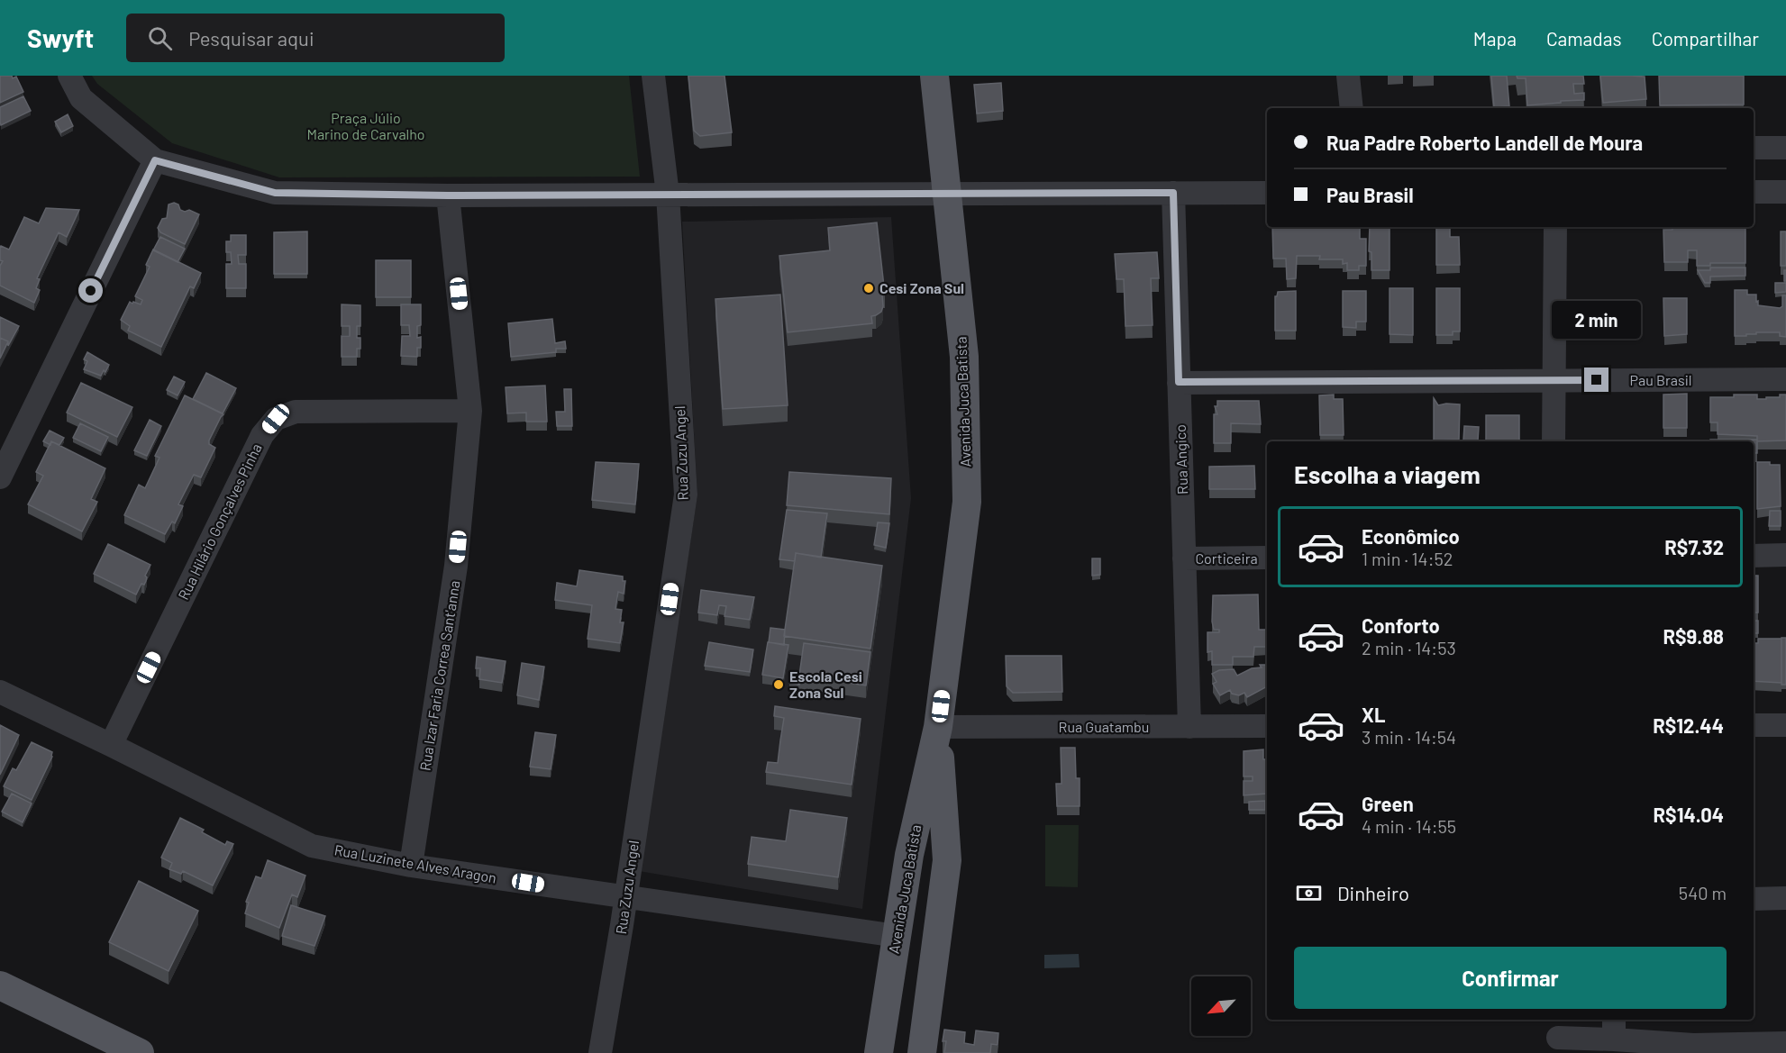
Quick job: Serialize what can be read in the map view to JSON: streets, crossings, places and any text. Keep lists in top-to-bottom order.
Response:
{
  "streets": {
    "main road": ["Avenida Juca Batista"],
    "street": [
      "Pau Brasil",
      "Rua Zuzu Angel",
      "Rua Angico",
      "Rua Hilário Gonçalves Pinha",
      "Corticeira",
      "Rua Izar Faria Correa Sant'anna",
      "Rua Guatambu",
      "Rua Luzinete Alves Aragon"
    ]
  },
  "crossings": [
    ["Pau Brasil", "Rua Angico"],
    ["Avenida Juca Batista", "Rua Guatambu"],
    ["Avenida Juca Batista", "Rua Luzinete Alves Aragon"],
    ["Rua Zuzu Angel", "Rua Luzinete Alves Aragon"],
    ["Rua Angico", "Corticeira"],
    ["Rua Angico", "Rua Guatambu"],
    ["Rua Hilário Gonçalves Pinha", "Rua Izar Faria Correa Sant'anna"],
    ["Rua Hilário Gonçalves Pinha", "Rua Luzinete Alves Aragon"],
    ["Rua Izar Faria Correa Sant'anna", "Rua Luzinete Alves Aragon"]
  ],
  "parks": ["Praça Júlio Marino de Carvalho"],
  "places": ["Cesi Zona Sul", "Escola Cesi Zona Sul"],
  "north": "bottom left",
  "page": {
    "header": "Swyft",
    "search": "Pesquisar aqui",
    "nav": ["Mapa", "Camadas", "Compartilhar"],
    "banner": ["Rua Padre Roberto Landell de Moura", "Pau Brasil"],
    "bubble": "2 min",
    "heading": "Escolha a viagem",
    "list": [
      {
        "name": "Econômico",
        "note": "1 min · 14:52",
        "value": "R$7.32"
      },
      {
        "name": "Conforto",
        "note": "2 min · 14:53",
        "value": "R$9.88"
      },
      {
        "name": "XL",
        "note": "3 min · 14:54",
        "value": "R$12.44"
      },
      {
        "name": "Green",
        "note": "4 min · 14:55",
        "value": "R$14.04"
      }
    ],
    "pay": ["Dinheiro", "540 m"],
    "buttons": "Confirmar"
  }
}
